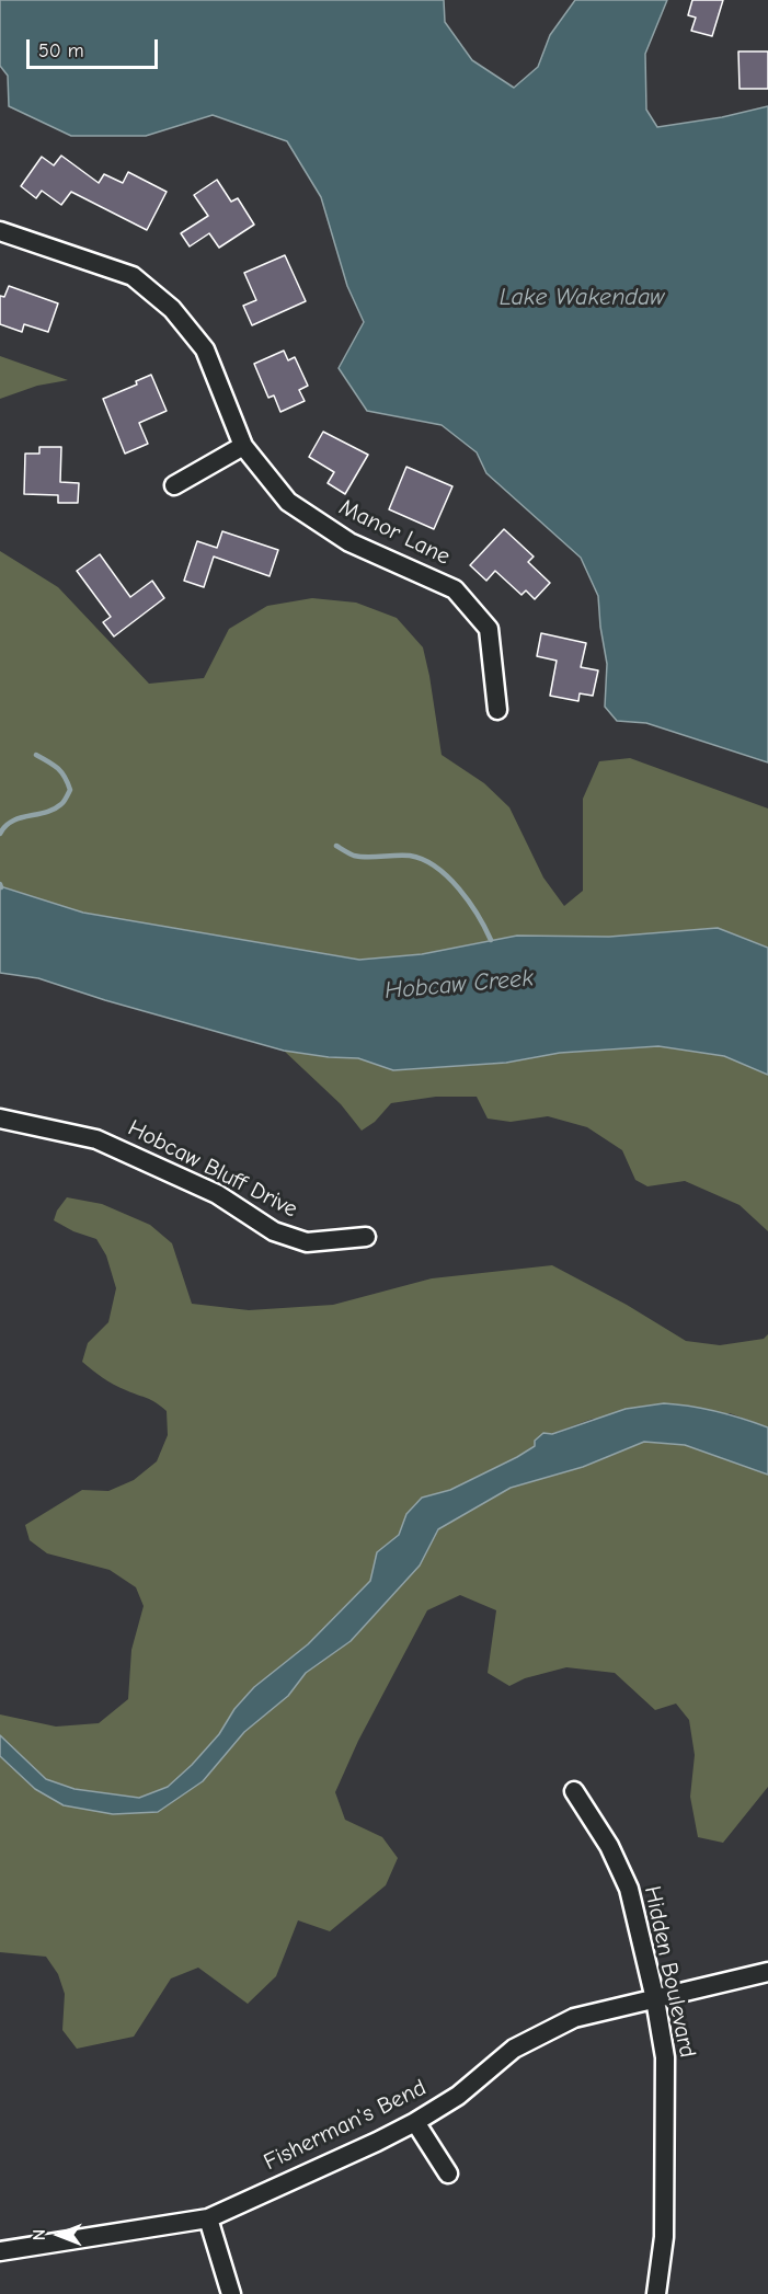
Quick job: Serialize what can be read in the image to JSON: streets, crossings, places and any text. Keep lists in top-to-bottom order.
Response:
{
  "streets": {
    "street": [
      "Manor Lane",
      "Hobcaw Bluff Drive",
      "Hidden Boulevard",
      "Fisherman's Bend"
    ]
  },
  "crossings": [
    ["Hidden Boulevard", "Fisherman's Bend"]
  ],
  "water": ["Lake Wakendaw", "Hobcaw Creek"],
  "scale_bar": "50 m",
  "north": "left"
}
